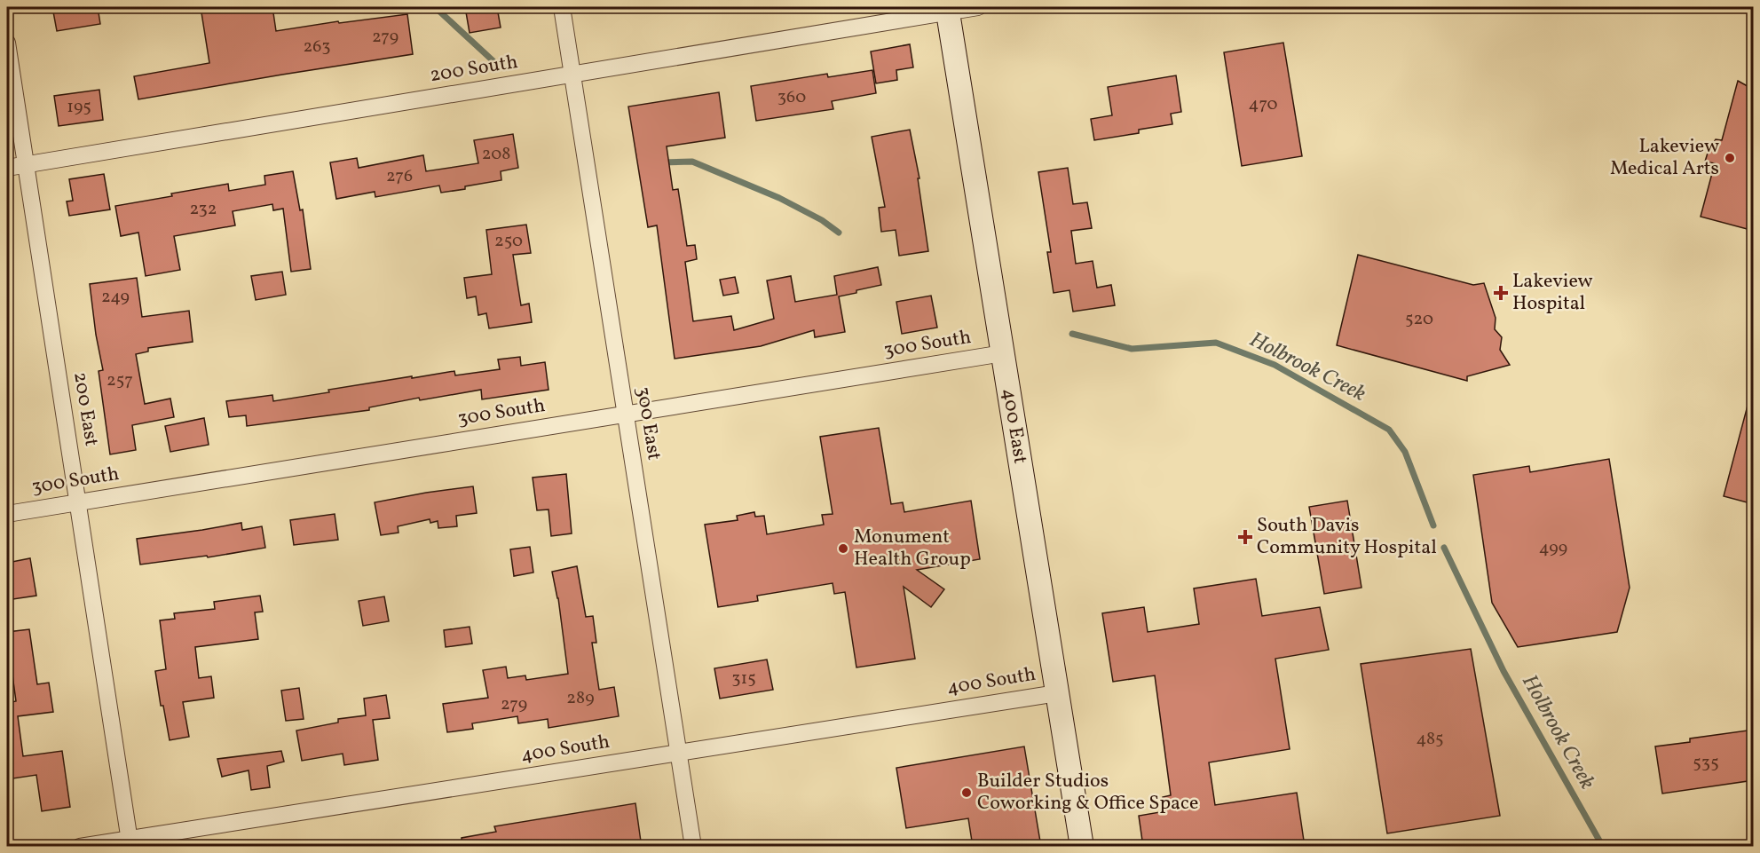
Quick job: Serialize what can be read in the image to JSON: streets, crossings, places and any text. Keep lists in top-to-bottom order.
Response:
{
  "streets": {
    "main road": ["400 East"],
    "street": [
      "200 South",
      "300 South",
      "200 East",
      "300 East",
      "400 South"
    ]
  },
  "crossings": [
    ["200 South", "200 East"],
    ["200 South", "300 East"],
    ["200 South", "400 East"],
    ["300 South", "200 East"],
    ["300 South", "300 East"],
    ["300 South", "400 East"],
    ["200 East", "400 South"],
    ["300 East", "400 South"],
    ["400 East", "400 South"]
  ],
  "water": ["Holbrook Creek"],
  "places": {
    "other": ["Lakeview Medical Arts", "Monument Health Group", "Builder Studios Coworking & Office Space"],
    "health": ["Lakeview Hospital", "South Davis Community Hospital"]
  },
  "house_numbers": [
    "279",
    "263",
    "360",
    "470",
    "195",
    "208",
    "276",
    "232",
    "250",
    "249",
    "520",
    "257",
    "499",
    "315",
    "289",
    "279",
    "485",
    "535"
  ]
}
